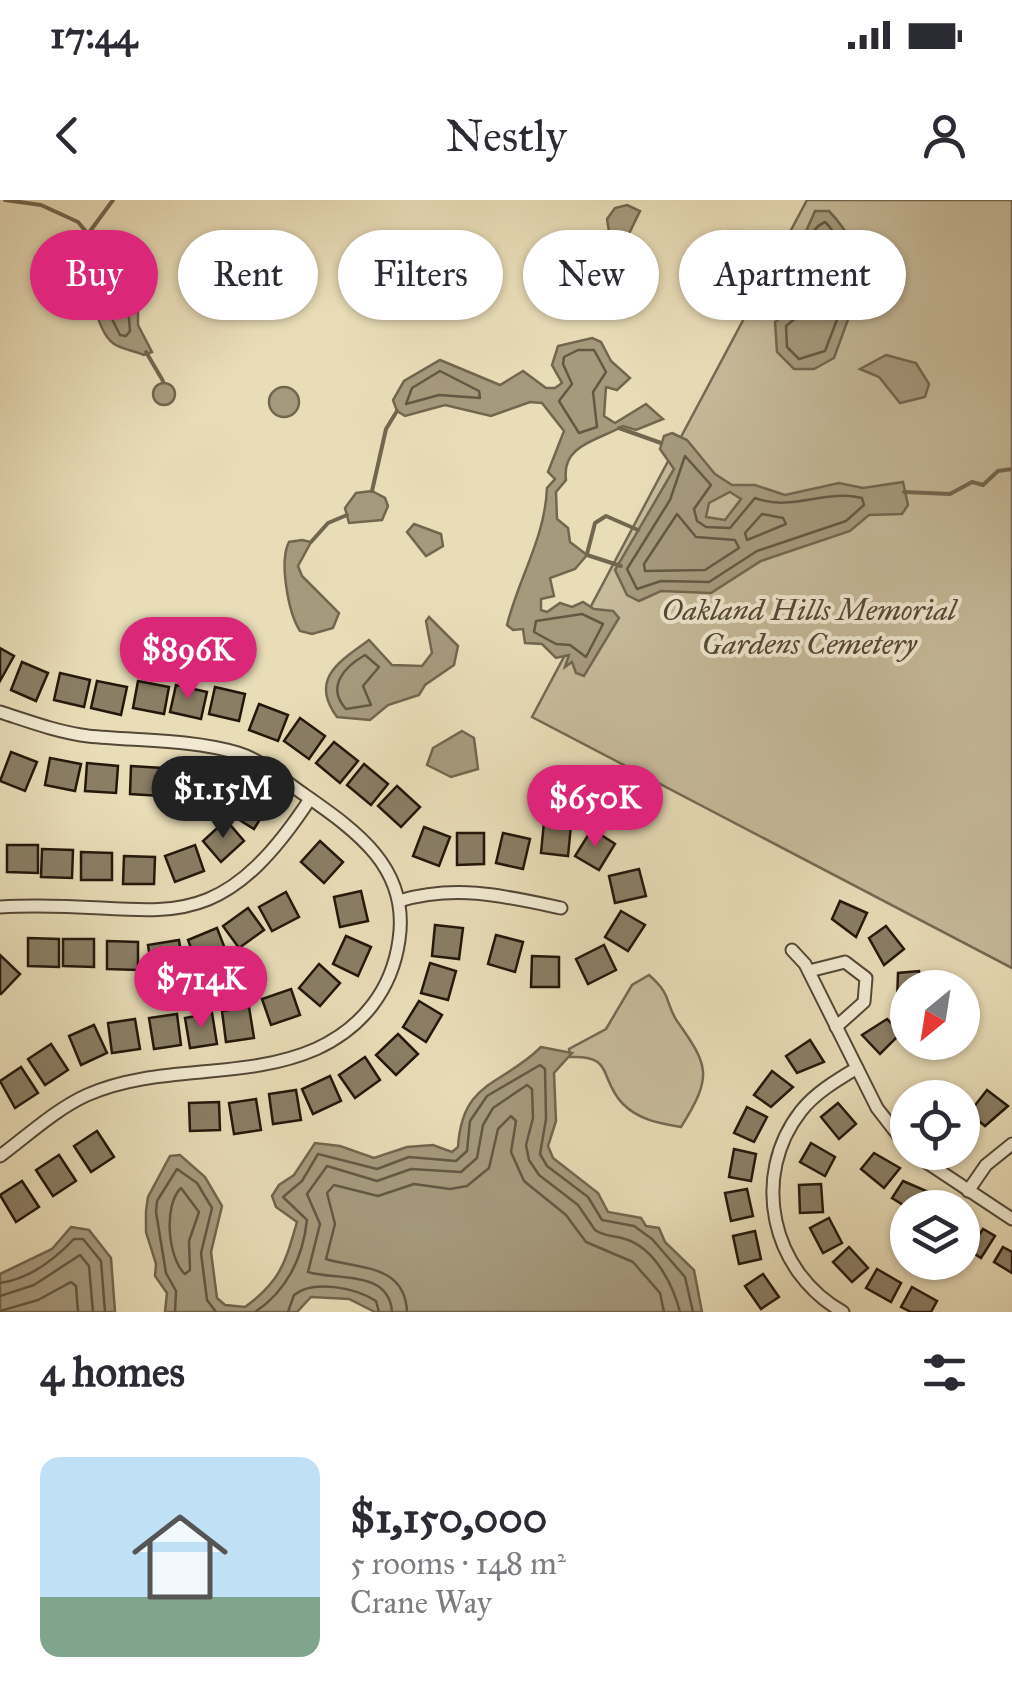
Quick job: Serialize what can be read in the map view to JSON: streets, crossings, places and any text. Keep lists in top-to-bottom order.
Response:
{
  "parks": ["Oakland Hills Memorial Gardens Cemetery"],
  "north": "bottom left",
  "page": {
    "status": "17:44",
    "header": "Nestly",
    "chip": [
      "Buy",
      "Rent",
      "Filters",
      "New",
      "Apartment"
    ],
    "price": [
      "$896K",
      "$1.15M",
      "$650K",
      "$714K"
    ],
    "heading": "4 homes",
    "list": [
      {
        "name": "$1,150,000",
        "note": "5 rooms · 148 m² · Crane Way"
      }
    ]
  }
}
